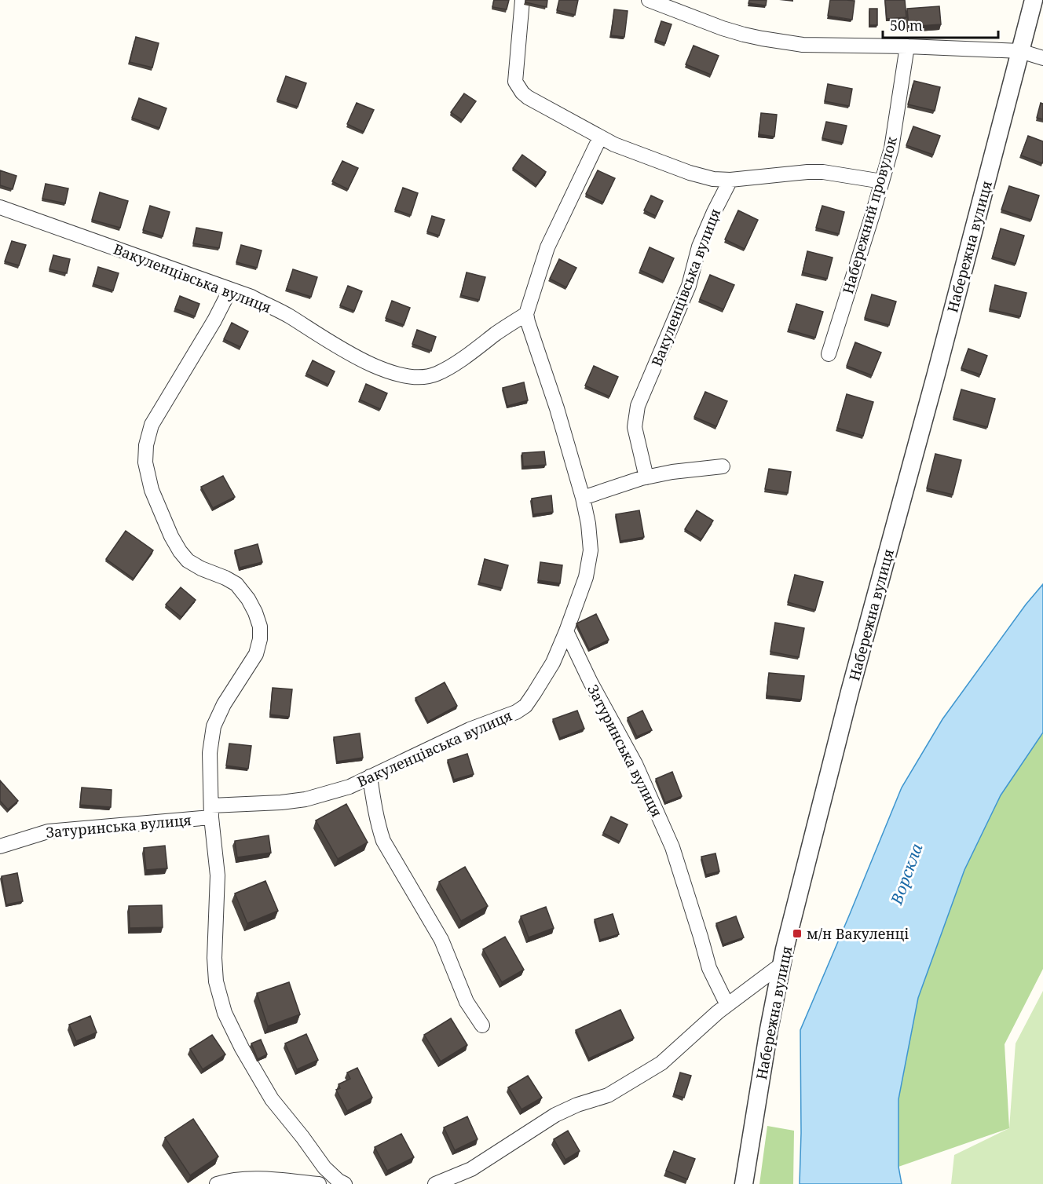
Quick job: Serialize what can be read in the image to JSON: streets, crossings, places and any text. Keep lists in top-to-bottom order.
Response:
{
  "streets": {
    "street": [
      "Набережний провулок",
      "Набережна вулиця",
      "Вакуленцівська вулиця",
      "Затуринська вулиця"
    ]
  },
  "crossings": [
    ["Вакуленцівська вулиця", "Затуринська вулиця"]
  ],
  "water": ["Ворскла"],
  "places": {
    "transit": ["м/н Вакуленці"]
  },
  "scale_bar": "50 m"
}
